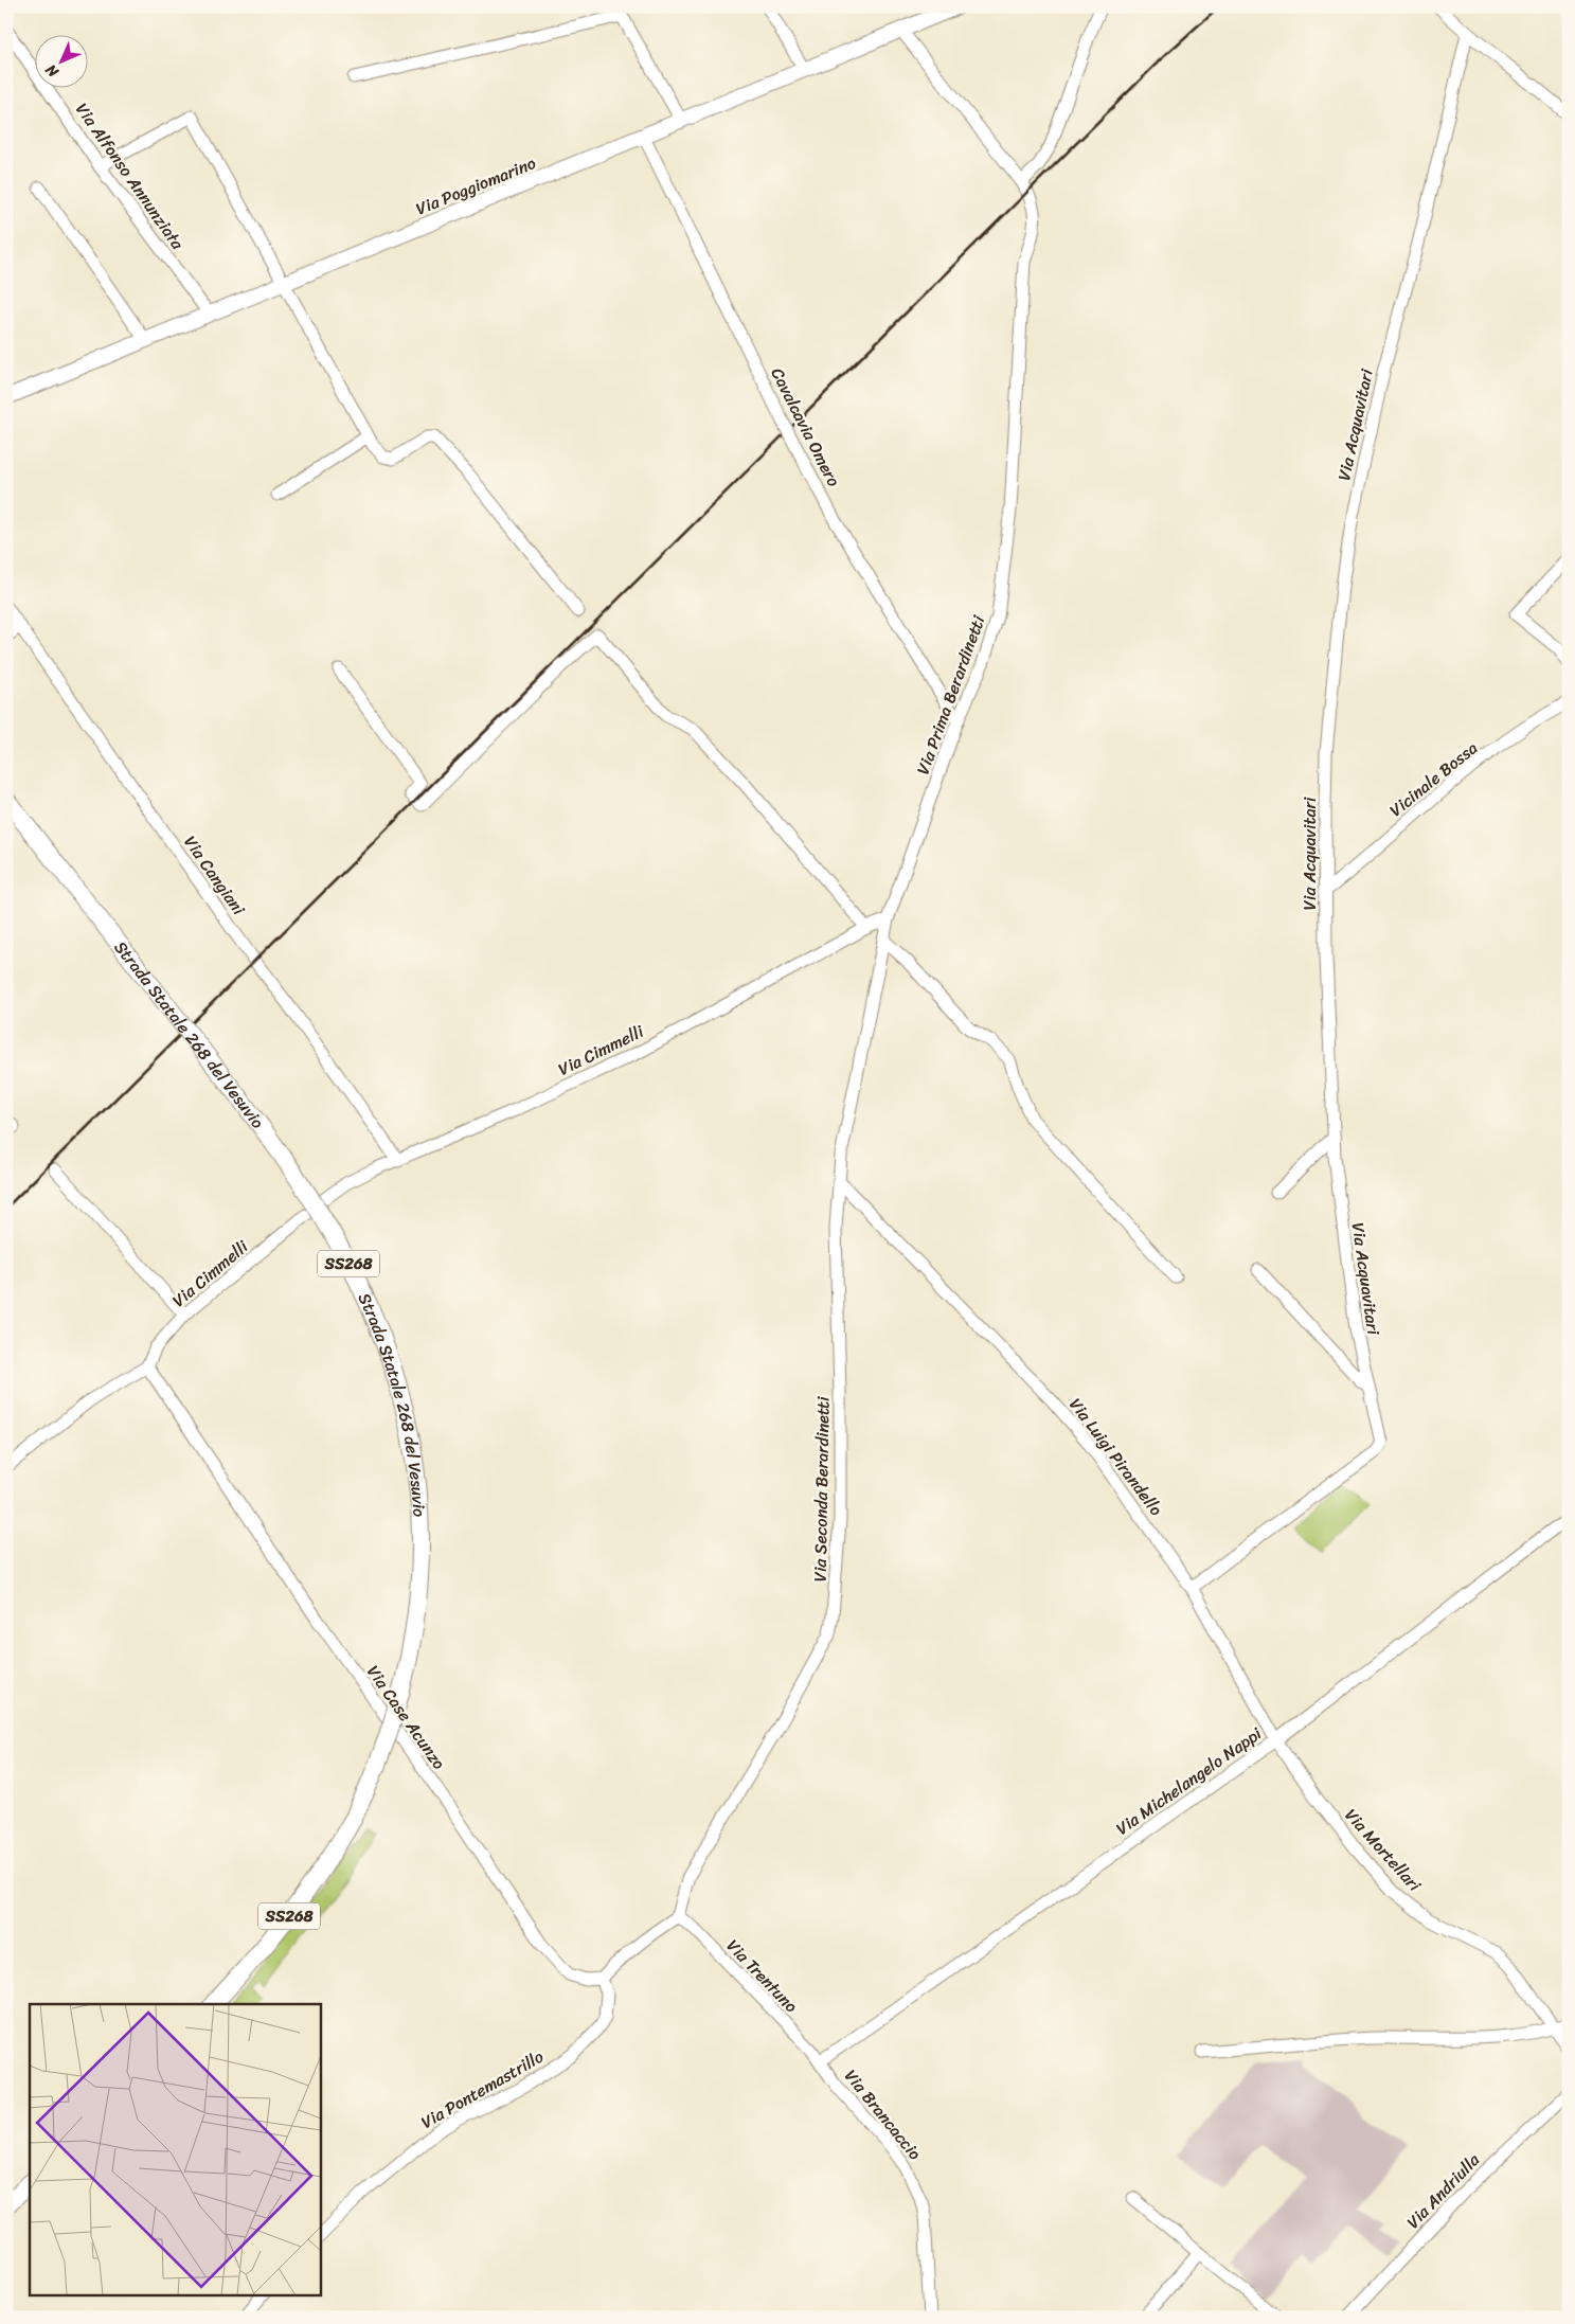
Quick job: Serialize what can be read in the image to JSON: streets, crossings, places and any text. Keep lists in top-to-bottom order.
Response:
{
  "streets": {
    "highway": ["Strada Statale 268 del Vesuvio", "SS268"],
    "main road": ["Via Poggiomarino"],
    "street": [
      "Via Alfonso Annunziata",
      "Via Acquavitari",
      "Cavalcavia Omero",
      "Via Prima Berardinetti",
      "Vicinale Bossa",
      "Via Cangiani",
      "Via Cimmelli",
      "Via Luigi Pirandello",
      "Via Seconda Berardinetti",
      "Via Case Acunzo",
      "Via Michelangelo Nappi",
      "Via Mortellari",
      "Via Trentuno",
      "Via Pontemastrillo",
      "Via Brancaccio",
      "Via Andriulla"
    ]
  },
  "crossings": [
    ["Via Alfonso Annunziata", "Via Poggiomarino"],
    ["Via Poggiomarino", "Cavalcavia Omero"],
    ["Via Poggiomarino", "Via Prima Berardinetti"],
    ["Via Acquavitari", "Vicinale Bossa"],
    ["Via Acquavitari", "Via Luigi Pirandello"],
    ["Cavalcavia Omero", "Via Prima Berardinetti"],
    ["Via Prima Berardinetti", "Via Cimmelli"],
    ["Via Prima Berardinetti", "Via Luigi Pirandello"],
    ["Via Prima Berardinetti", "Via Seconda Berardinetti"],
    ["Via Cangiani", "Via Cimmelli"],
    ["Via Cimmelli", "Via Case Acunzo"],
    ["Via Luigi Pirandello", "Via Seconda Berardinetti"],
    ["Via Luigi Pirandello", "Via Michelangelo Nappi"],
    ["Via Luigi Pirandello", "Via Mortellari"],
    ["Via Seconda Berardinetti", "Via Trentuno"],
    ["Via Case Acunzo", "Via Pontemastrillo"],
    ["Via Michelangelo Nappi", "Via Mortellari"],
    ["Via Michelangelo Nappi", "Via Trentuno"],
    ["Via Michelangelo Nappi", "Via Brancaccio"],
    ["Via Trentuno", "Via Brancaccio"]
  ],
  "north": "bottom left"
}
